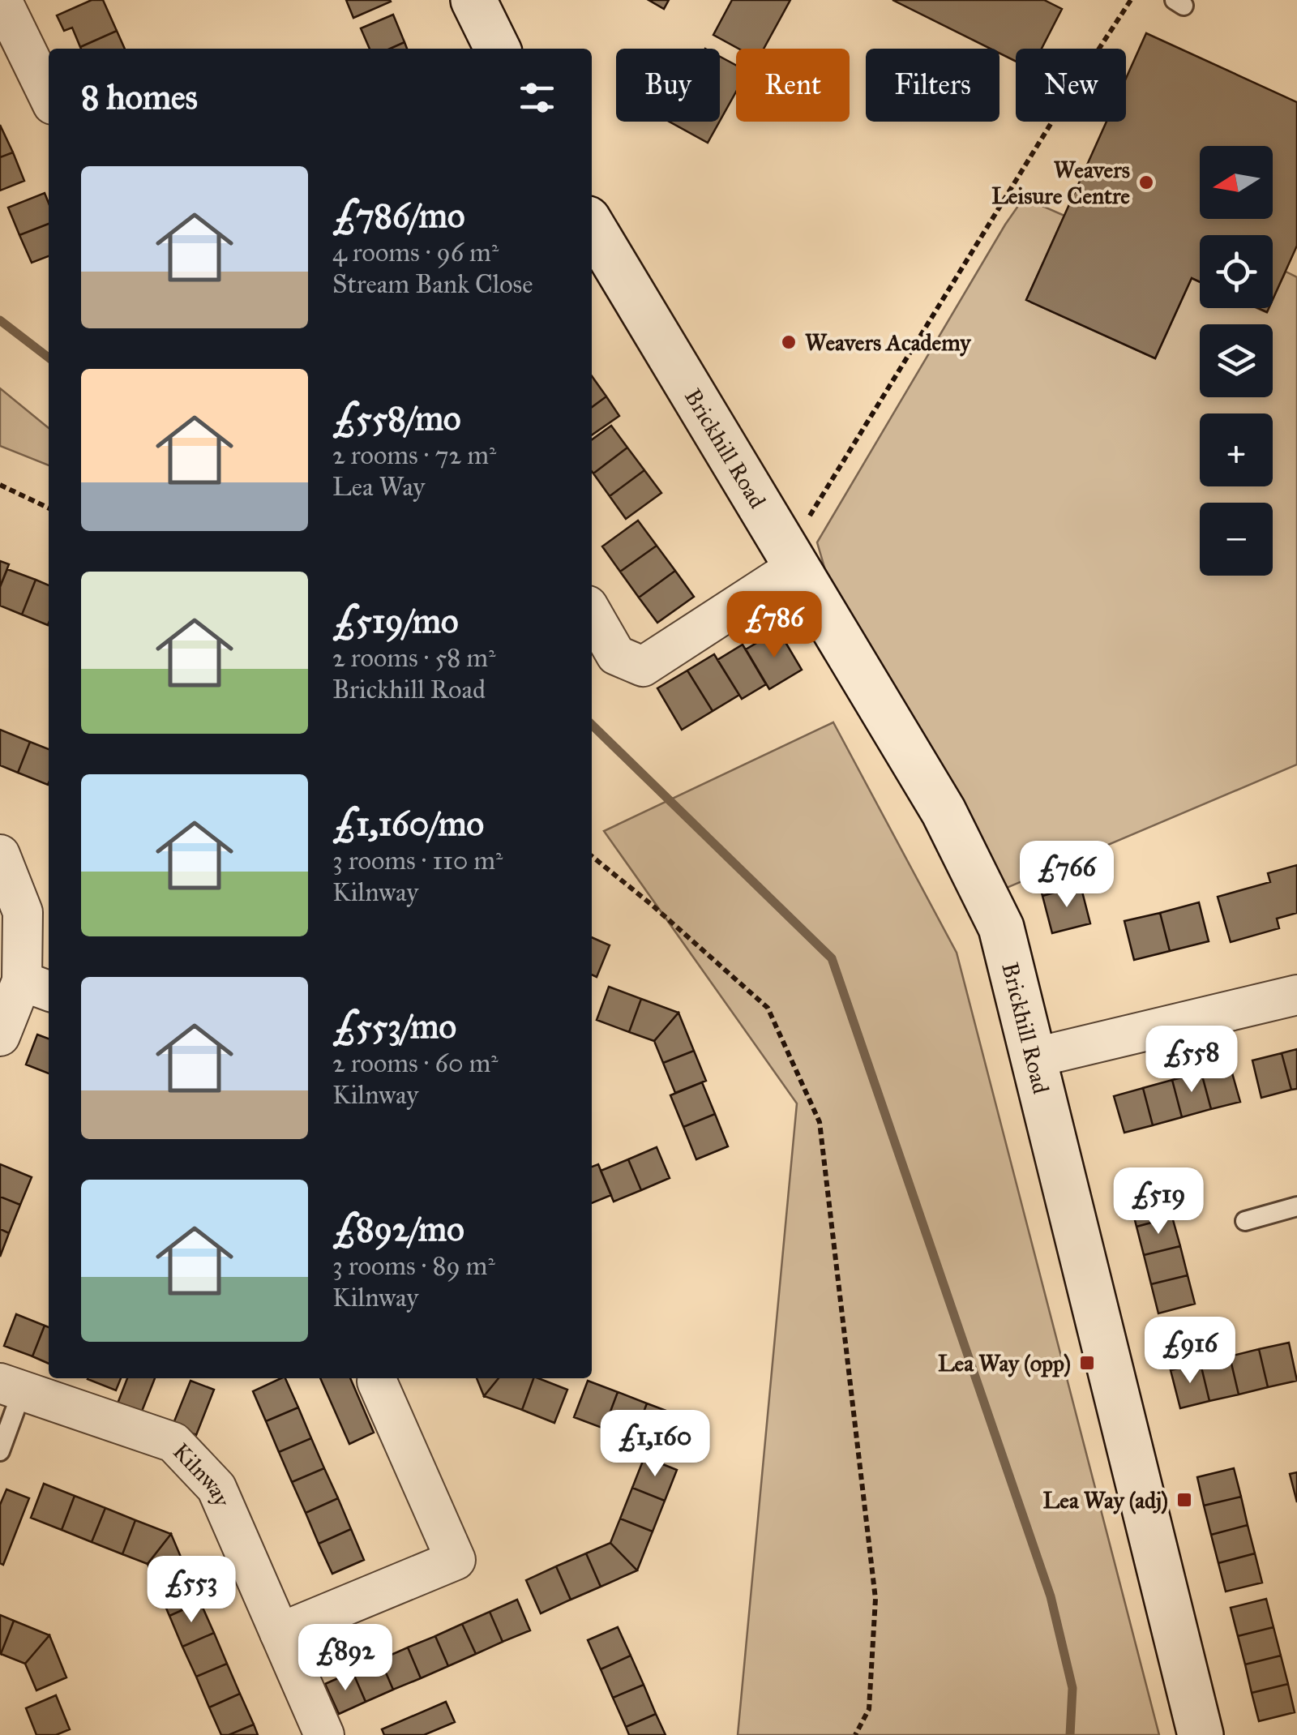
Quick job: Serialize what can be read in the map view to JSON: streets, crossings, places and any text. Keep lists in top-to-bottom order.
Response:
{
  "streets": {
    "street": ["Brickhill Road", "Kilnway"]
  },
  "places": {
    "other": ["Weavers Leisure Centre", "Weavers Academy"],
    "transit": ["Lea Way (opp)", "Lea Way (adj)"]
  },
  "north": "left",
  "page": {
    "chip": [
      "Buy",
      "Rent",
      "Filters",
      "New"
    ],
    "heading": "8 homes",
    "map_buttons": ["+", "−"],
    "list": [
      {
        "name": "£786/mo",
        "note": "4 rooms · 96 m² · Stream Bank Close"
      },
      {
        "name": "£558/mo",
        "note": "2 rooms · 72 m² · Lea Way"
      },
      {
        "name": "£519/mo",
        "note": "2 rooms · 58 m² · Brickhill Road"
      },
      {
        "name": "£1,160/mo",
        "note": "3 rooms · 110 m² · Kilnway"
      },
      {
        "name": "£553/mo",
        "note": "2 rooms · 60 m² · Kilnway"
      },
      {
        "name": "£892/mo",
        "note": "3 rooms · 89 m² · Kilnway"
      }
    ],
    "price": [
      "£786",
      "£766",
      "£558",
      "£519",
      "£916",
      "£1,160",
      "£553",
      "£892"
    ]
  }
}
